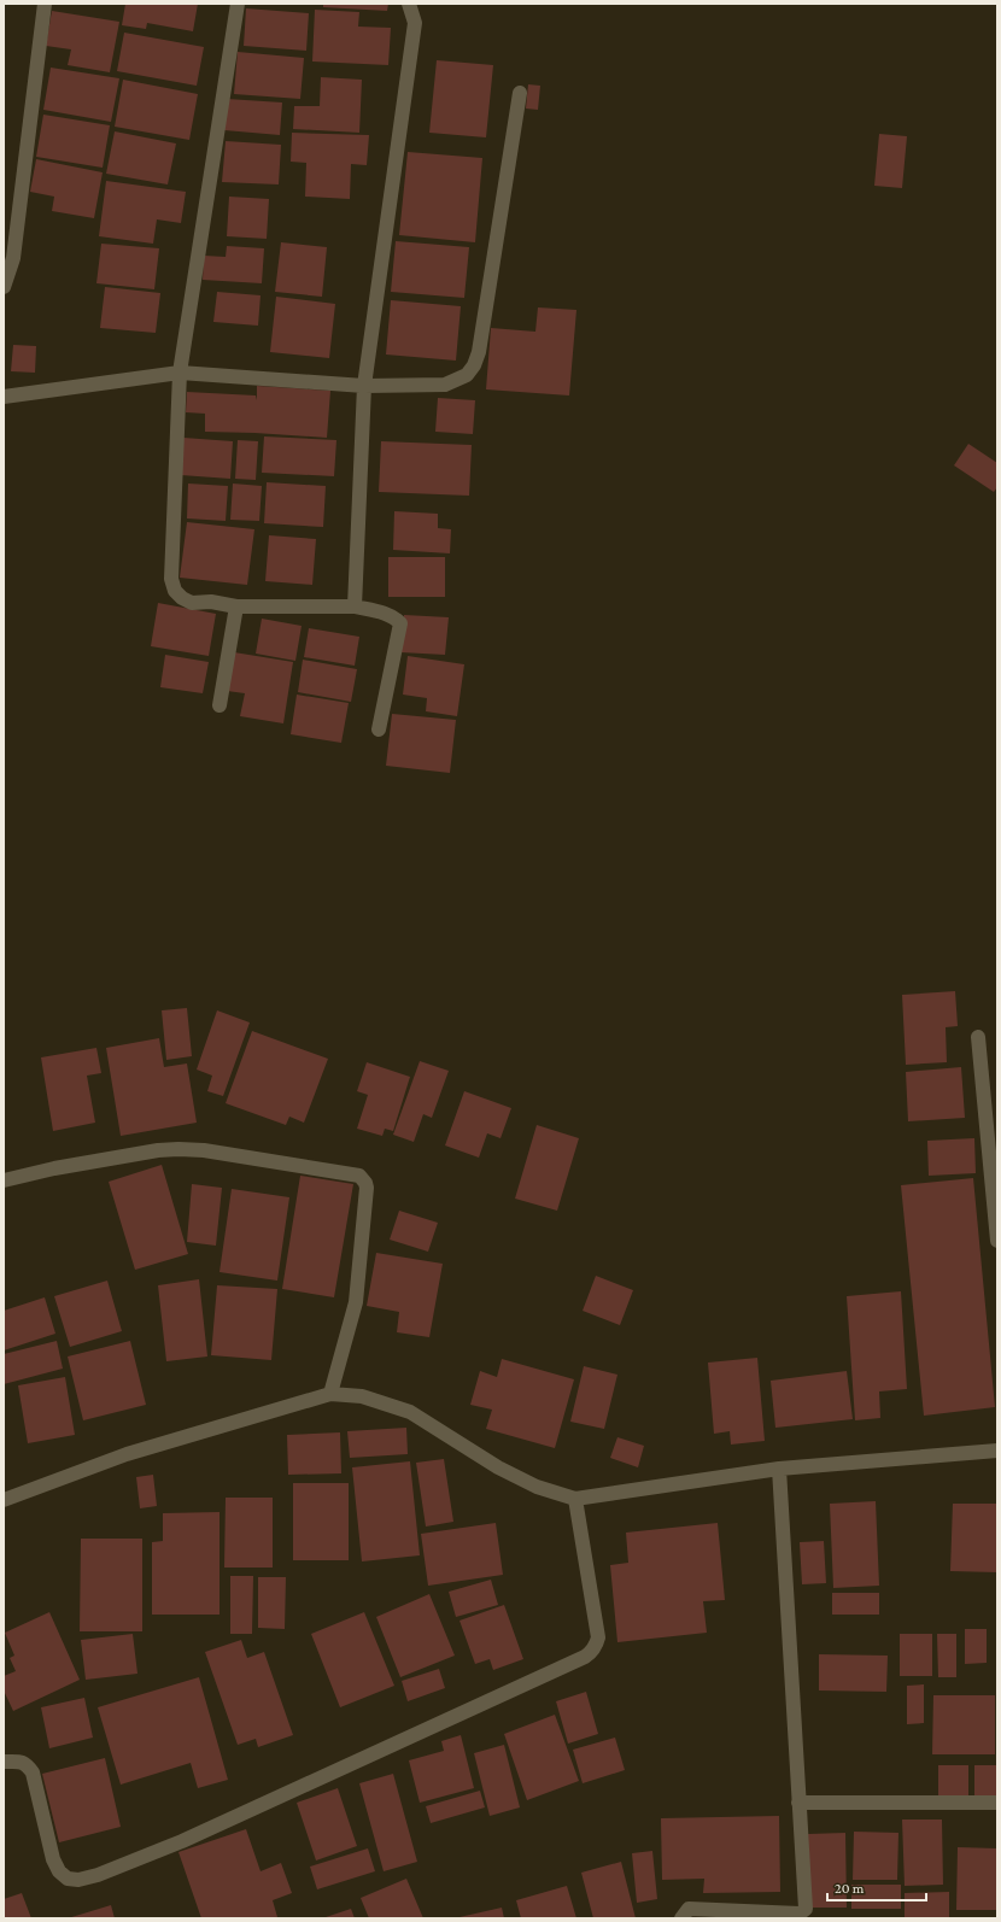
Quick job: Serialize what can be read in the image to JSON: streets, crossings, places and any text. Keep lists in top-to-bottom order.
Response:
{
  "scale_bar": "20 m"
}
